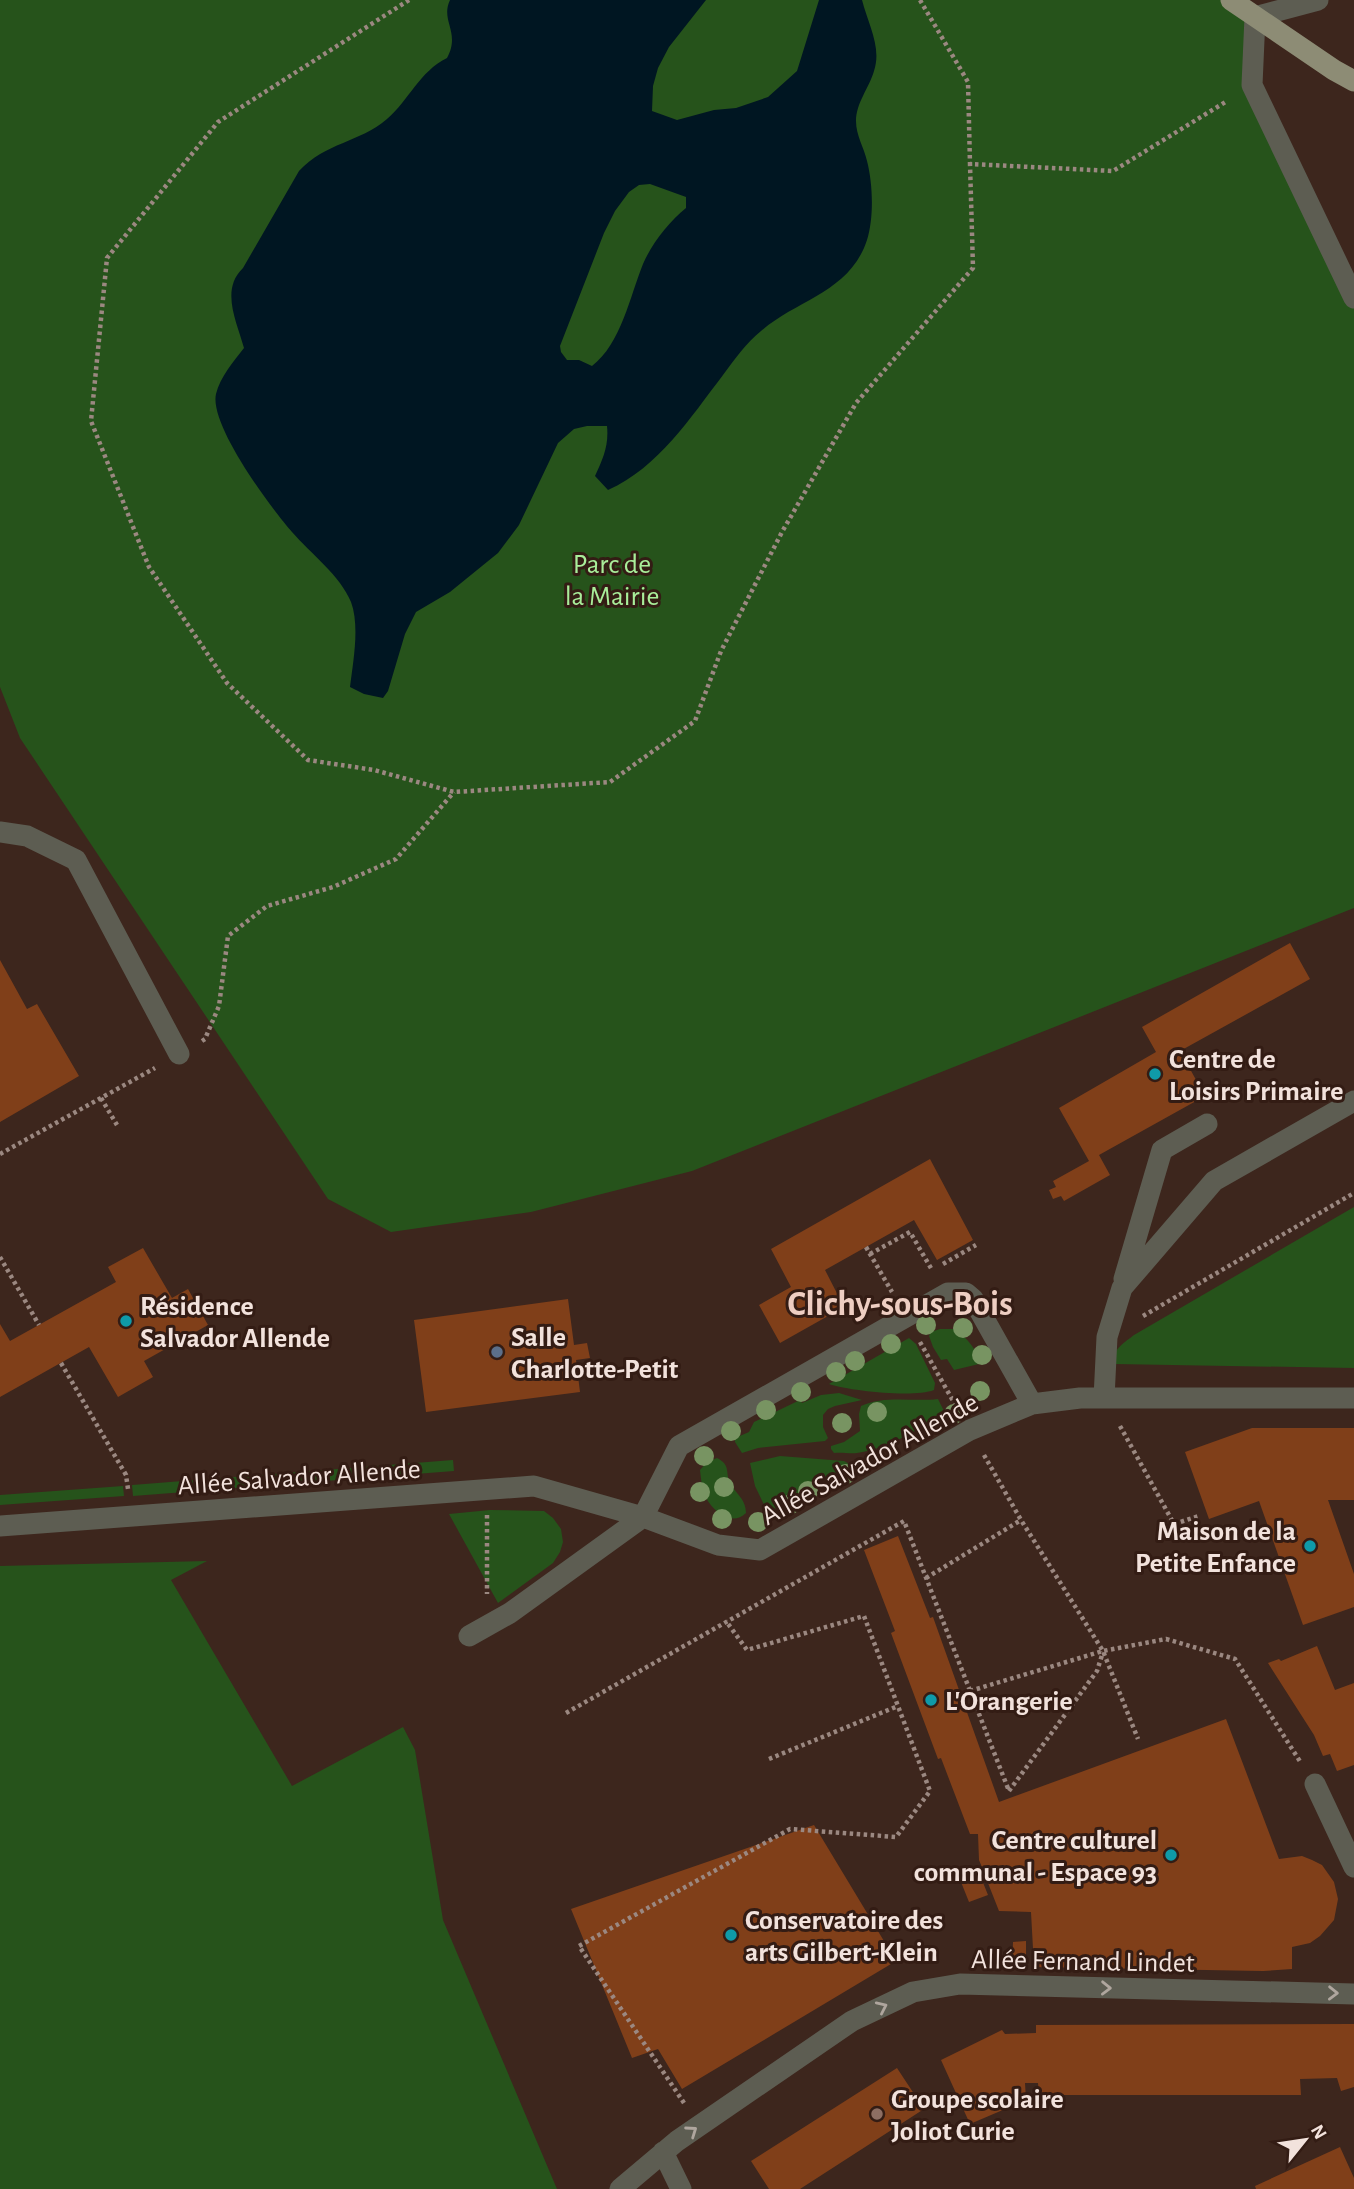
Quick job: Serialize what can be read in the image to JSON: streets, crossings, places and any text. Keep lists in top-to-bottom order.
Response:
{
  "streets": {
    "street": ["Allée Salvador Allende", "Allée Fernand Lindet"]
  },
  "one_way": ["Allée Fernand Lindet"],
  "districts": ["Clichy-sous-Bois"],
  "parks": ["Parc de la Mairie"],
  "places": [
    "Centre de Loisirs Primaire",
    "Résidence Salvador Allende",
    "Salle Charlotte-Petit",
    "Maison de la Petite Enfance",
    "L'Orangerie",
    "Centre culturel communal - Espace 93",
    "Conservatoire des arts Gilbert-Klein",
    "Groupe scolaire Joliot Curie"
  ],
  "north": "top right"
}
